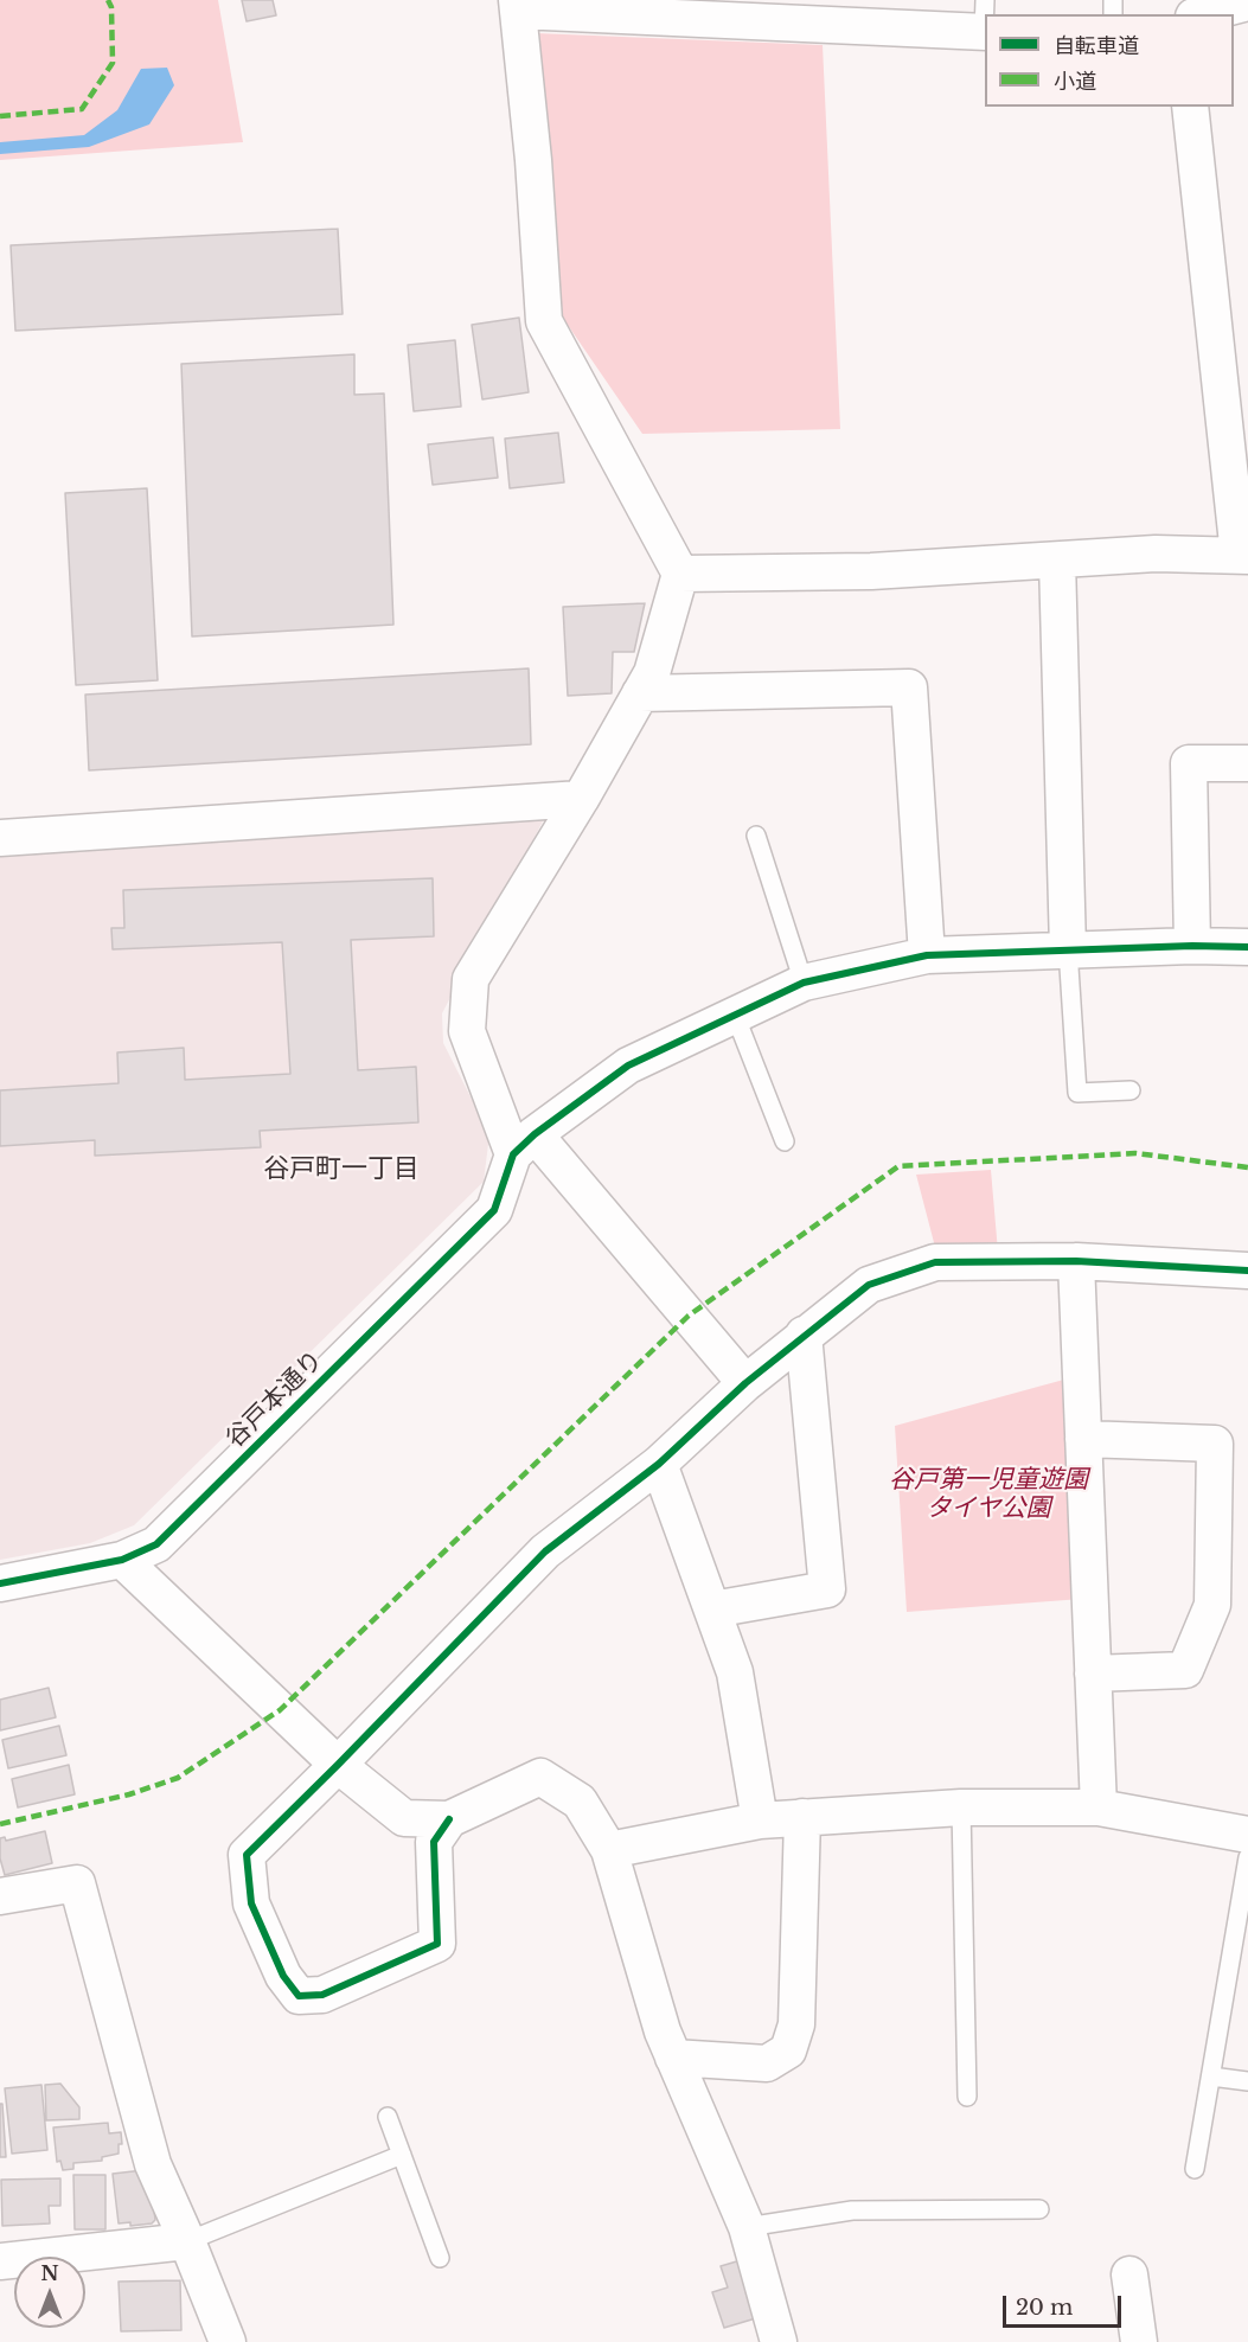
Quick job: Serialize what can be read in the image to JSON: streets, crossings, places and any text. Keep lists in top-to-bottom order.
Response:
{
  "streets": {
    "street": ["谷戸本通り"]
  },
  "districts": ["谷戸町一丁目"],
  "parks": ["谷戸第一児童遊園 タイヤ公園"],
  "legend": ["自転車道", "小道"],
  "scale_bar": "20 m",
  "north": "top"
}
